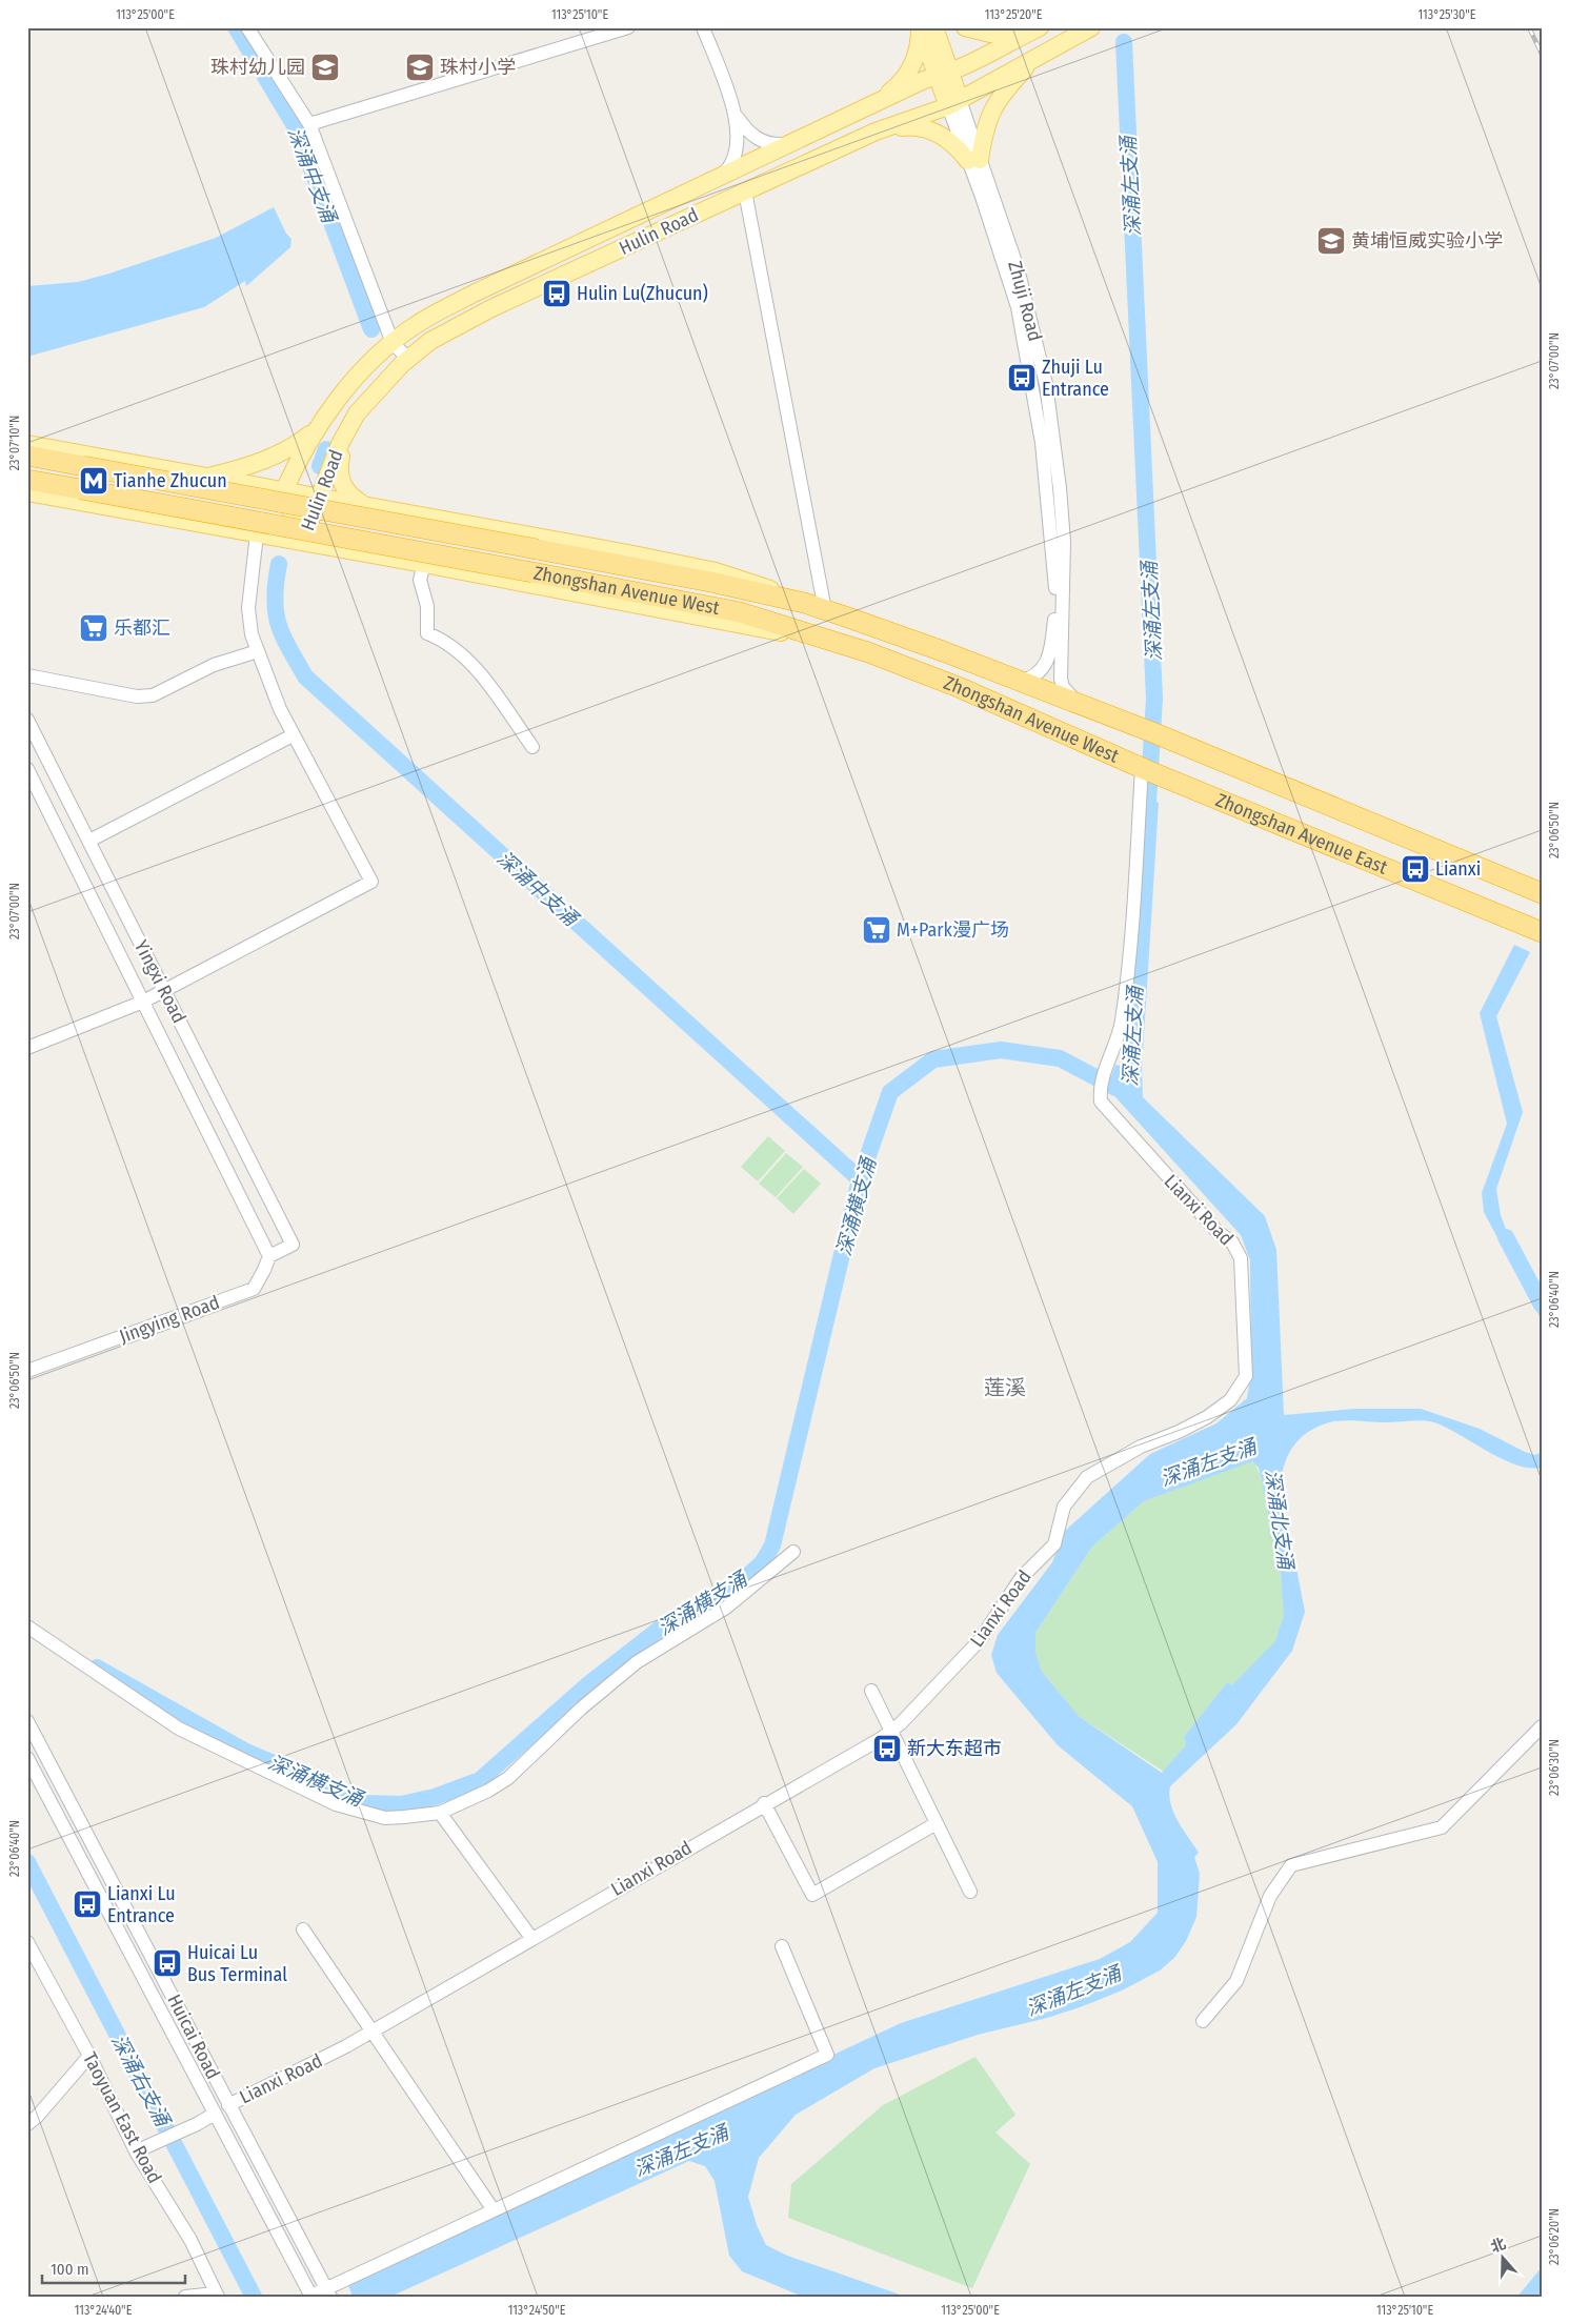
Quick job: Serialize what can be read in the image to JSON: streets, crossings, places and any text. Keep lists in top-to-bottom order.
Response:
{
  "streets": {
    "highway": ["Zhongshan Avenue West", "Zhongshan Avenue East"],
    "main road": ["Hulin Road", "Zhuji Road"],
    "street": [
      "Yingxi Road",
      "Lianxi Road",
      "Jingying Road",
      "Huicai Road",
      "Taoyuan East Road"
    ]
  },
  "crossings": [
    ["Hulin Road", "Zhuji Road"],
    ["Zhuji Road", "Zhongshan Avenue West"],
    ["Zhongshan Avenue West", "Zhongshan Avenue East"],
    ["Zhongshan Avenue West", "Lianxi Road"],
    ["Zhongshan Avenue East", "Lianxi Road"],
    ["Yingxi Road", "Jingying Road"],
    ["Lianxi Road", "Huicai Road"]
  ],
  "districts": ["莲溪"],
  "water": [
    "深涌中支涌",
    "深涌左支涌",
    "深涌横支涌",
    "深涌北支涌",
    "深涌右支涌"
  ],
  "places": {
    "school or university": ["珠村幼儿园", "珠村小学", "黄埔恒威实验小学"],
    "bus stop": [
      "Hulin Lu(Zhucun)",
      "Zhuji Lu Entrance",
      "Lianxi",
      "新大东超市",
      "Lianxi Lu Entrance",
      "Huicai Lu Bus Terminal"
    ],
    "metro station": ["Tianhe Zhucun"],
    "supermarket": ["乐都汇", "M+Park漫广场"]
  },
  "scale_bar": "100 m",
  "north": "top",
  "coordinates": [
    "113°25'00\"E",
    "113°25'10\"E",
    "113°25'20\"E",
    "113°25'30\"E",
    "23°07'00\"N",
    "23°07'10\"N",
    "23°06'50\"N",
    "23°06'40\"N",
    "23°06'30\"N",
    "23°06'20\"N",
    "113°24'40\"E",
    "113°24'50\"E"
  ]
}
